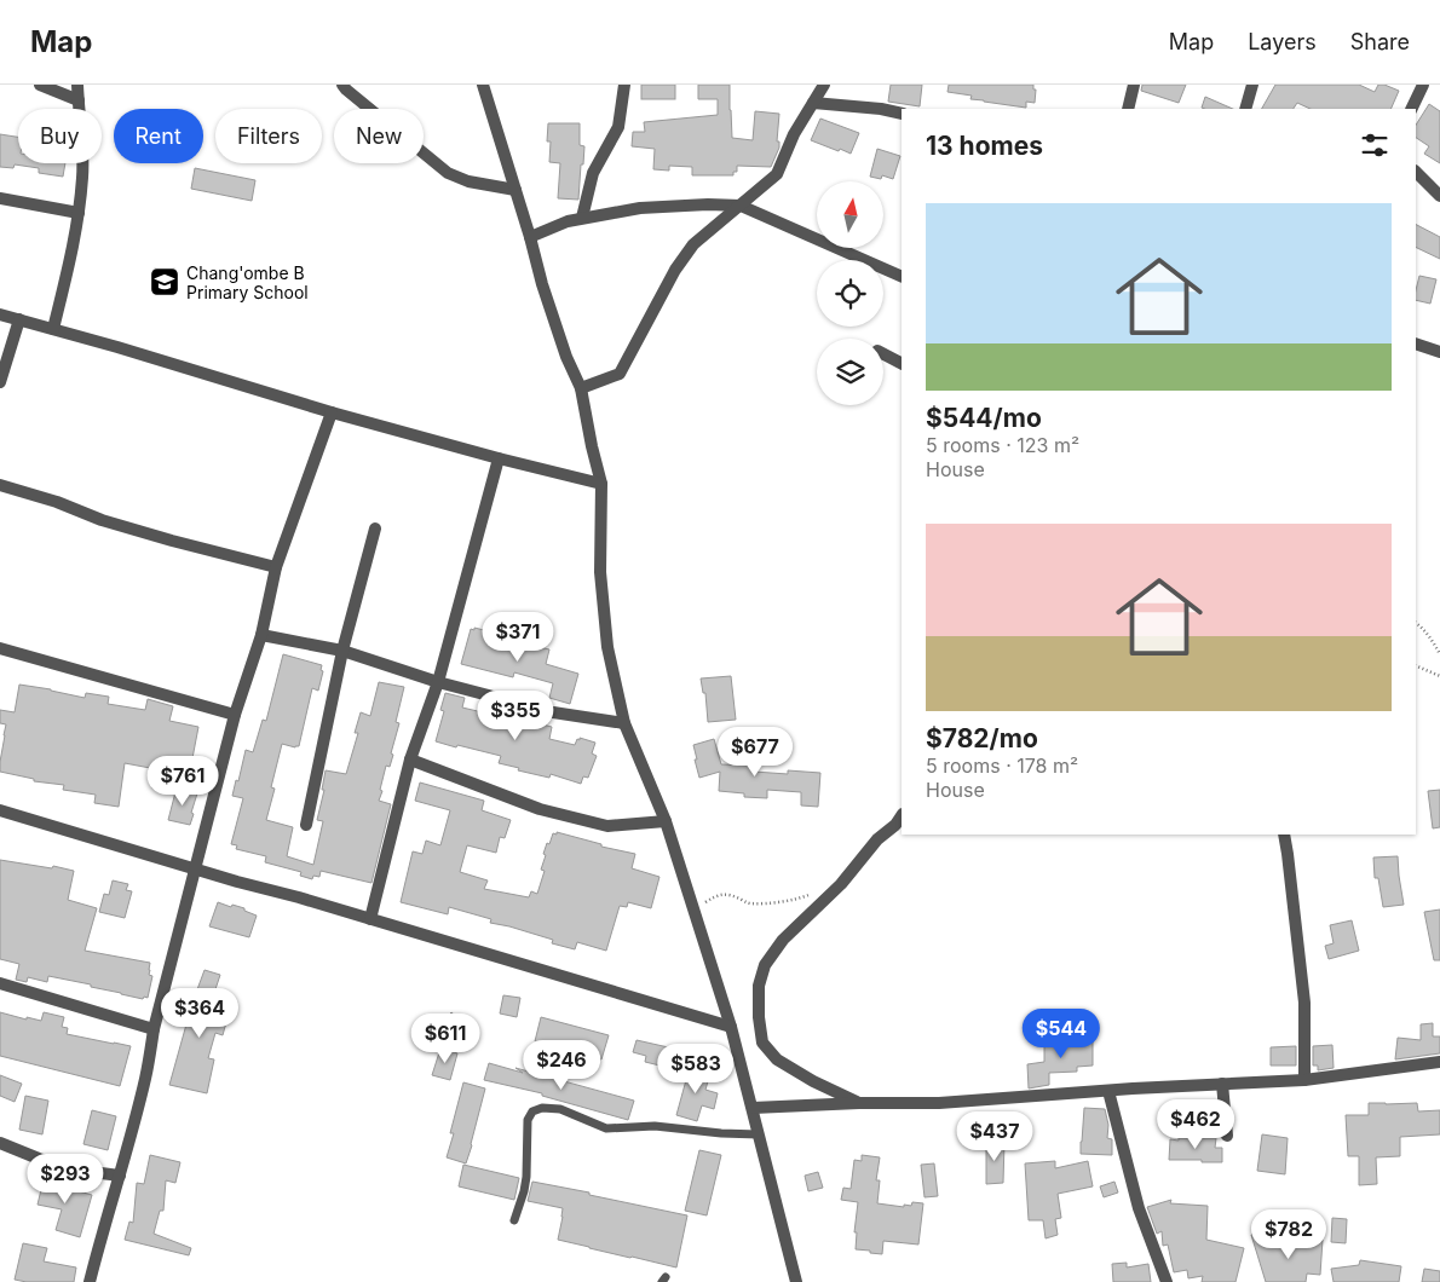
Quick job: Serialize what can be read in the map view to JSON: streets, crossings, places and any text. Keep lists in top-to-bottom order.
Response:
{
  "places": {
    "school or university": ["Chang'ombe B Primary School"]
  },
  "north": "top",
  "page": {
    "header": "Map",
    "nav": ["Map", "Layers", "Share"],
    "chip": [
      "Buy",
      "Rent",
      "Filters",
      "New"
    ],
    "heading": "13 homes",
    "list": [
      {
        "name": "$544/mo",
        "note": "5 rooms · 123 m² · House"
      },
      {
        "name": "$782/mo",
        "note": "5 rooms · 178 m² · House"
      }
    ],
    "price": [
      "$371",
      "$355",
      "$677",
      "$761",
      "$364",
      "$544",
      "$611",
      "$246",
      "$583",
      "$462",
      "$437",
      "$293",
      "$782"
    ]
  }
}
